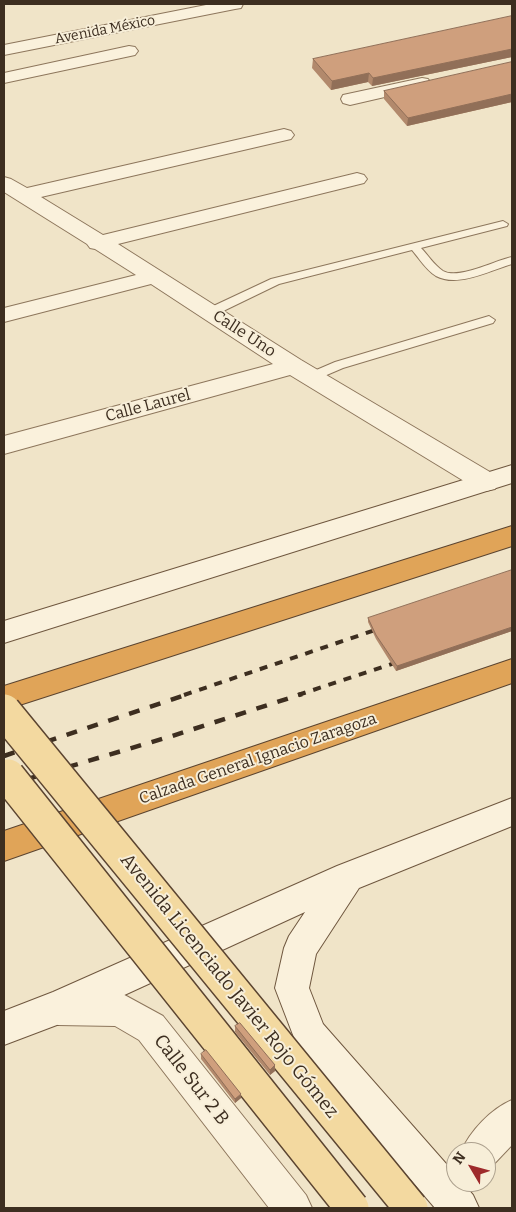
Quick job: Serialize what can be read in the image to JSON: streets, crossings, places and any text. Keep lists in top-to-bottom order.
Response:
{
  "streets": {
    "highway": ["Calzada General Ignacio Zaragoza"],
    "main road": ["Avenida Licenciado Javier Rojo Gómez"],
    "street": [
      "Avenida México",
      "Calle Uno",
      "Calle Laurel",
      "Calle Sur 2 B"
    ]
  },
  "crossings": [
    ["Calle Uno", "Calle Laurel"]
  ],
  "north": "top left"
}
